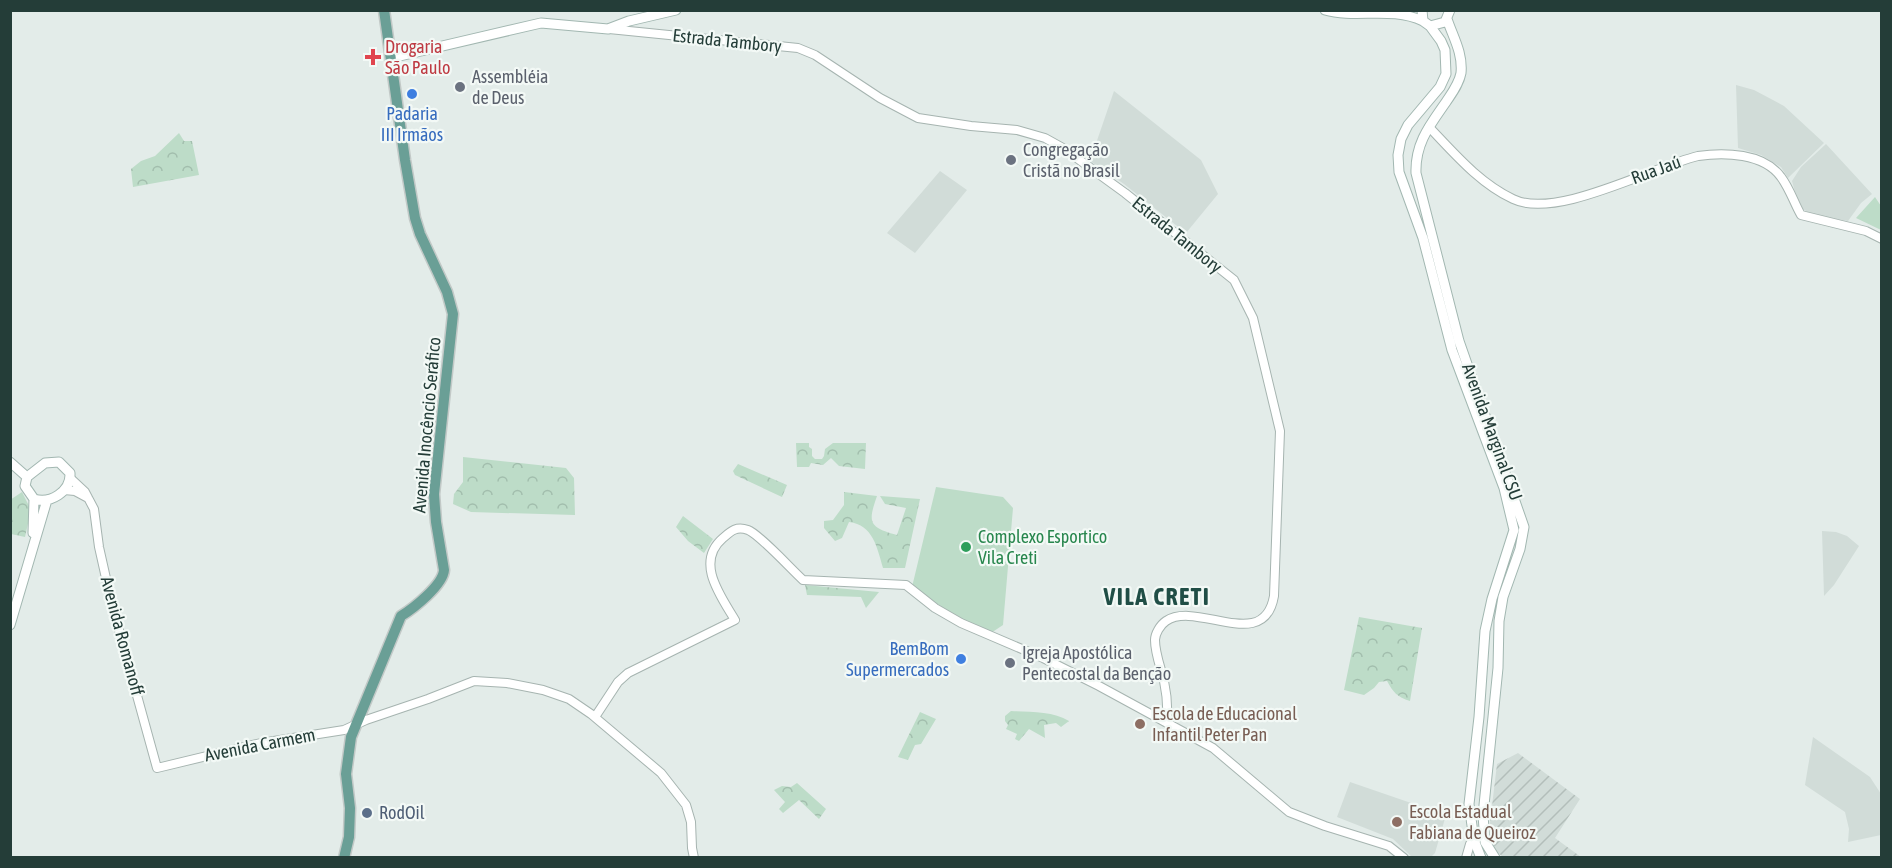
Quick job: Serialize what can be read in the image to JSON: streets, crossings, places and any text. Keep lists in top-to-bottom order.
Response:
{
  "streets": {
    "main road": ["Estrada Tambory", "Avenida Inocêncio Seráfico", "Avenida Marginal CSU"],
    "street": ["Rua Jaú", "Avenida Romanoff", "Avenida Carmem"]
  },
  "crossings": [
    ["Estrada Tambory", "Avenida Inocêncio Seráfico"],
    ["Rua Jaú", "Avenida Marginal CSU"],
    ["Avenida Inocêncio Seráfico", "Avenida Carmem"],
    ["Avenida Romanoff", "Avenida Carmem"]
  ],
  "districts": ["VILA CRETI"],
  "places": {
    "health": ["Drogaria São Paulo"],
    "other": [
      "Assembléia de Deus",
      "Padaria III Irmãos",
      "Congregação Cristã no Brasil",
      "Complexo Esportico Vila Creti",
      "BemBom Supermercados",
      "Igreja Apostólica Pentecostal da Benção",
      "Escola de Educacional Infantil Peter Pan",
      "RodOil",
      "Escola Estadual Fabiana de Queiroz"
    ]
  }
}
